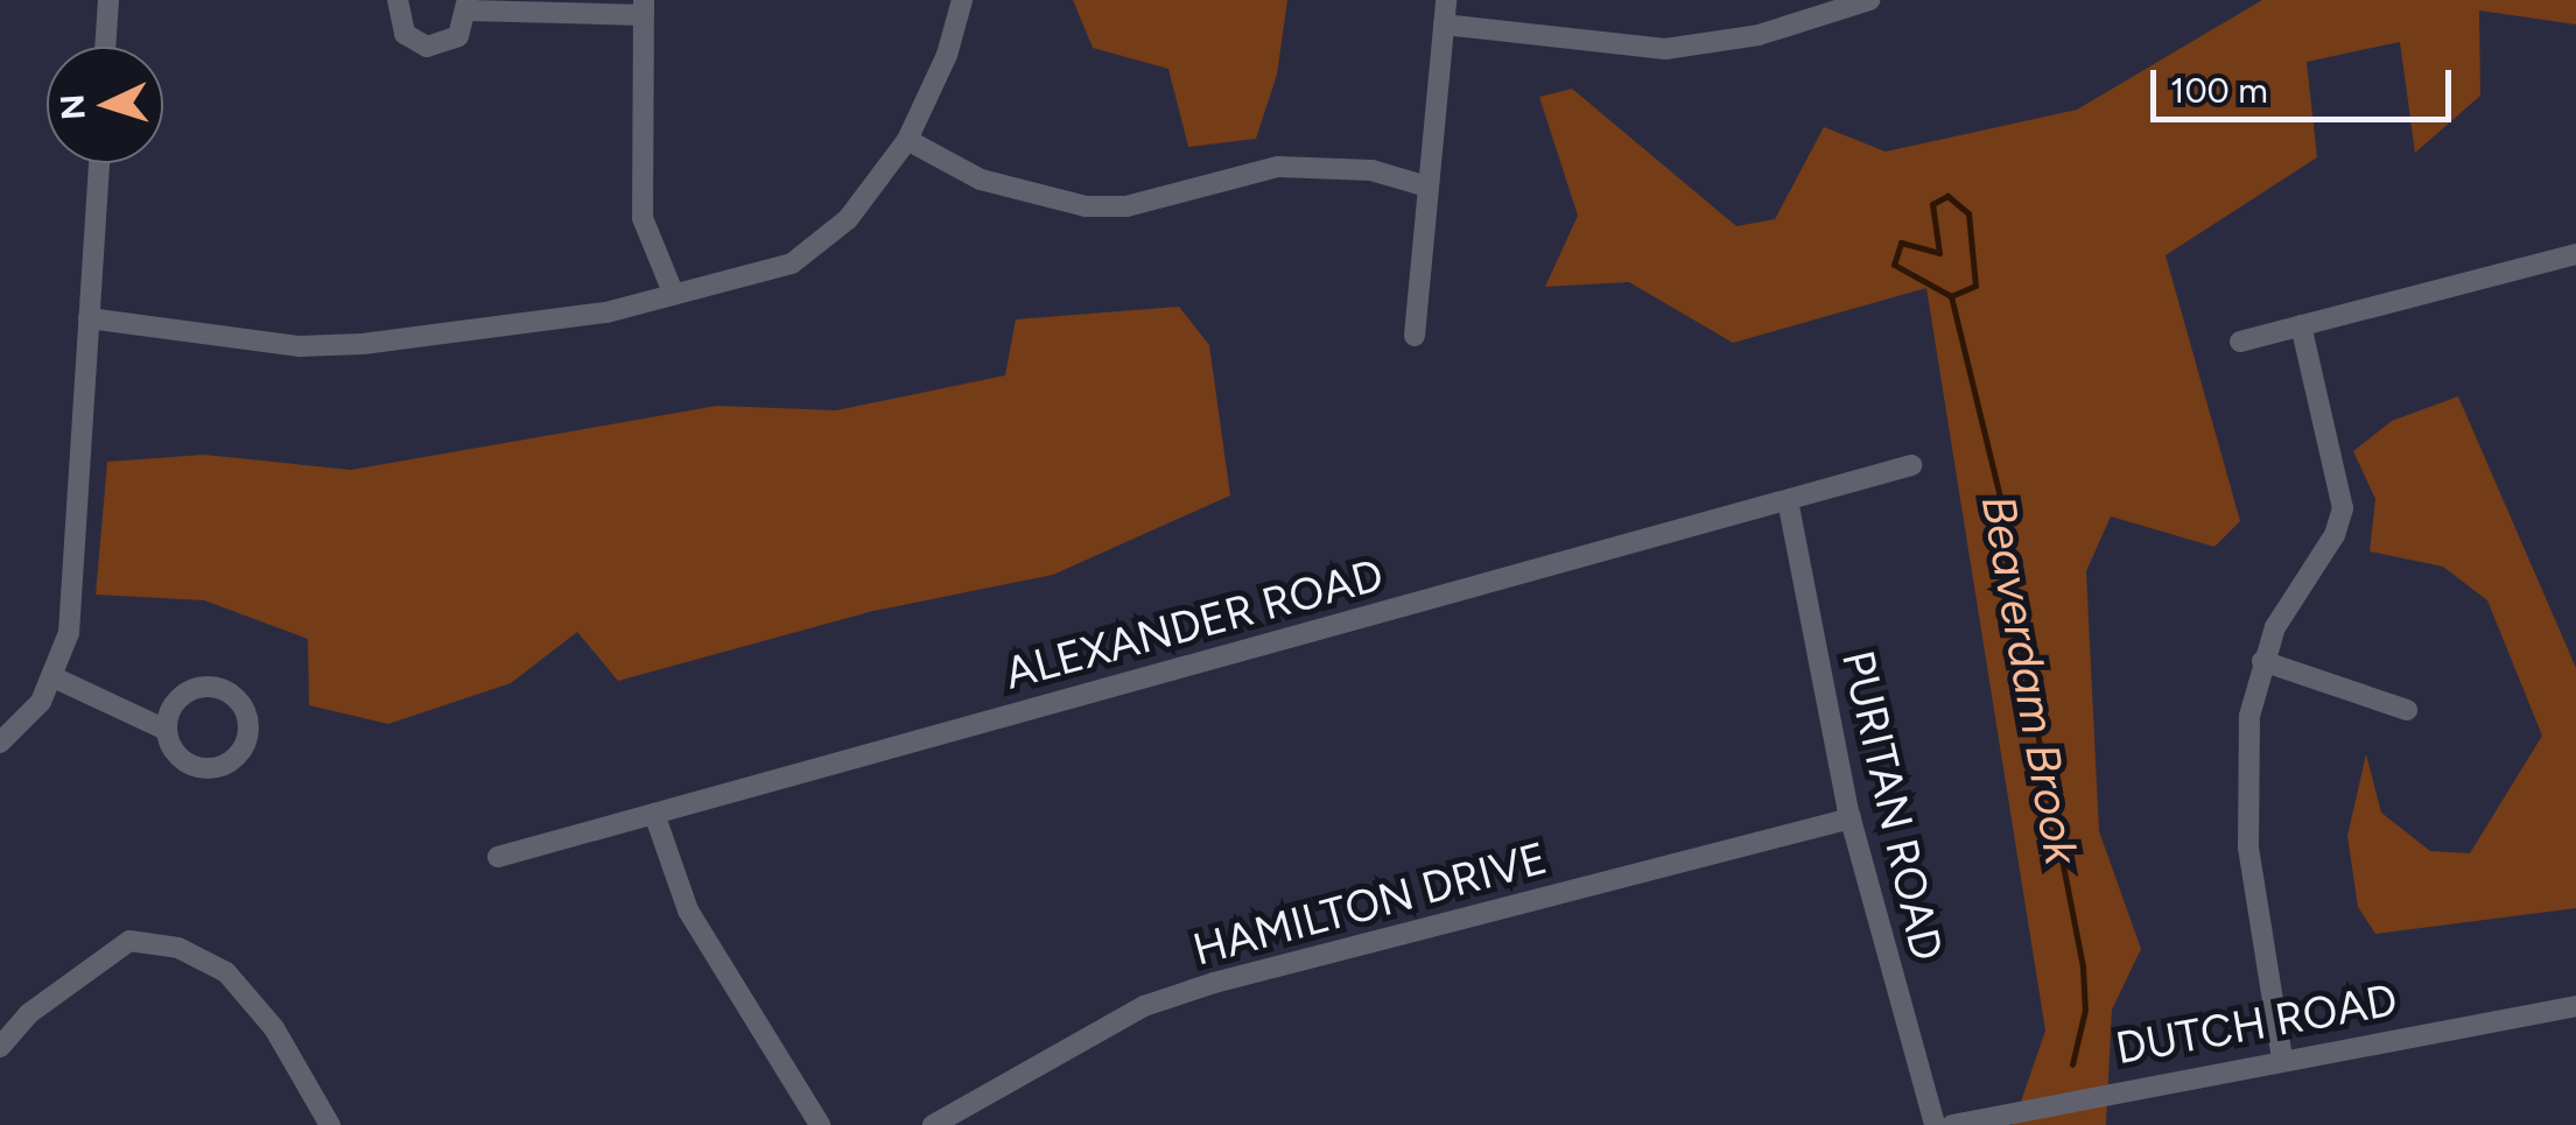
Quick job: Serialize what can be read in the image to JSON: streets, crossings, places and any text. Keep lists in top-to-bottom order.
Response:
{
  "streets": {
    "street": [
      "ALEXANDER ROAD",
      "PURITAN ROAD",
      "HAMILTON DRIVE",
      "DUTCH ROAD"
    ]
  },
  "crossings": [
    ["ALEXANDER ROAD", "PURITAN ROAD"],
    ["PURITAN ROAD", "HAMILTON DRIVE"]
  ],
  "water": ["Beaverdam Brook"],
  "scale_bar": "100 m",
  "north": "left"
}
